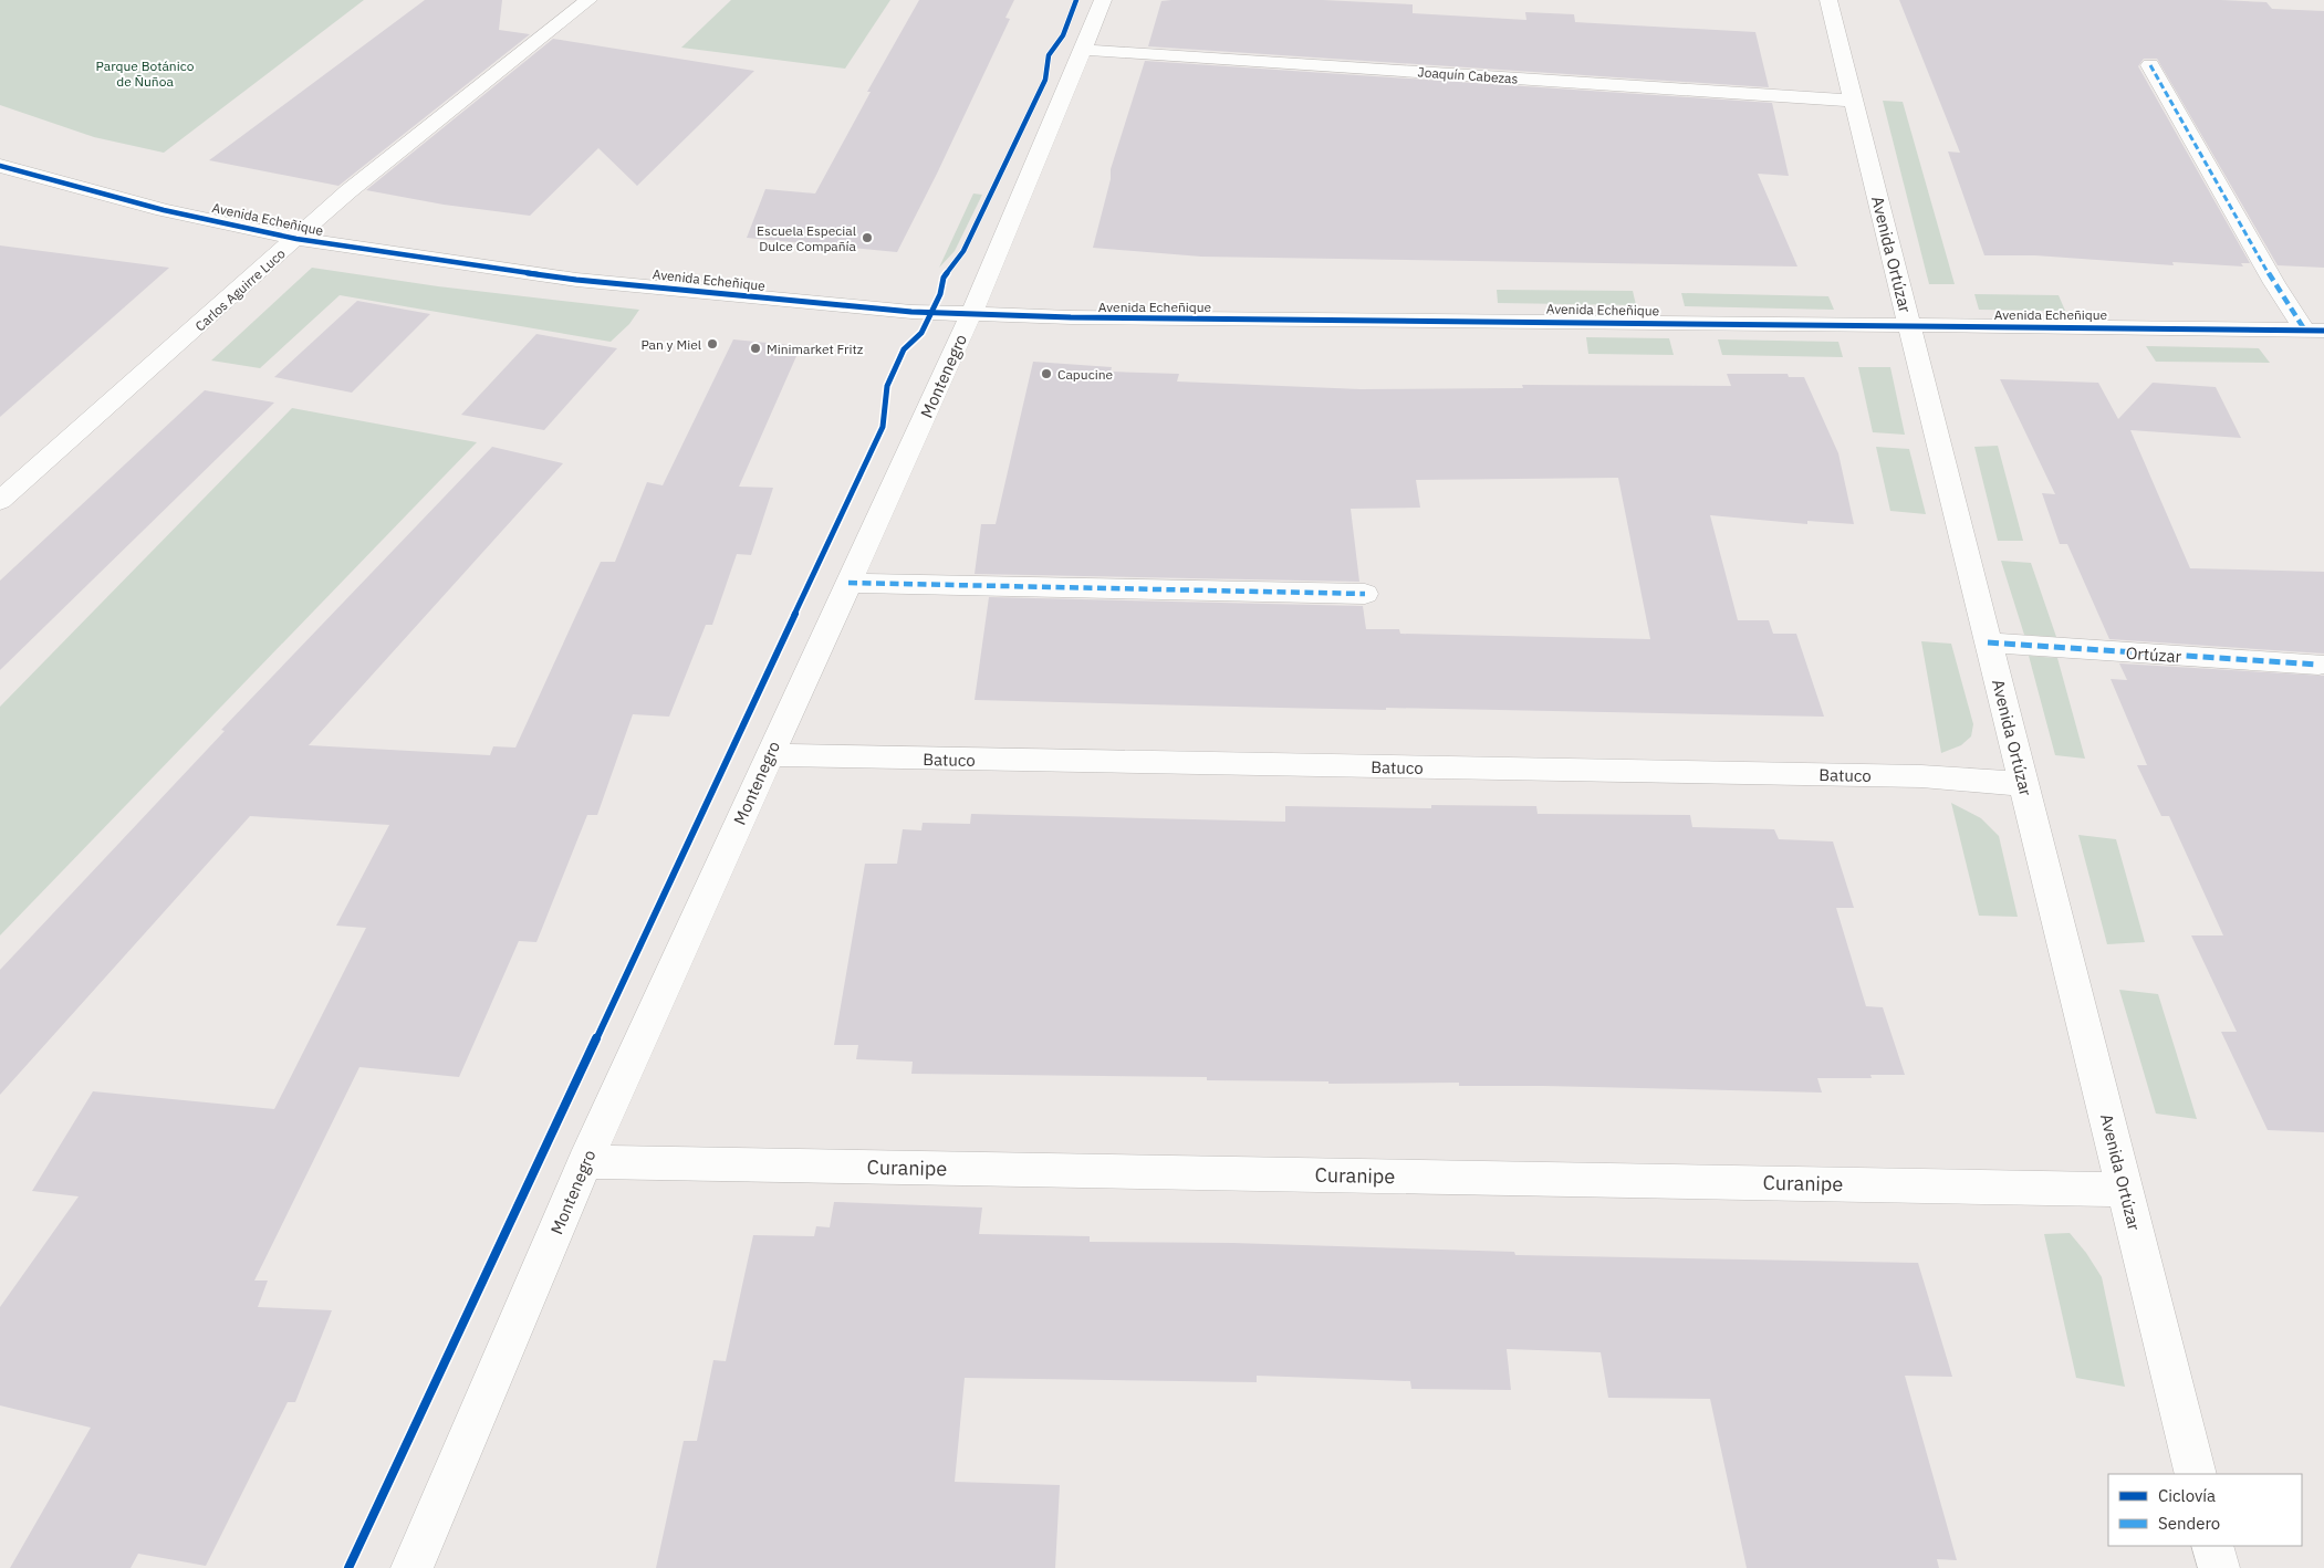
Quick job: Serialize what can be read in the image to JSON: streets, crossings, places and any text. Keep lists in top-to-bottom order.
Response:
{
  "streets": {
    "street": [
      "Joaquín Cabezas",
      "Avenida Echeñique",
      "Avenida Ortúzar",
      "Carlos Aguirre Luco",
      "Montenegro",
      "Ortúzar",
      "Batuco",
      "Curanipe"
    ]
  },
  "crossings": [
    ["Joaquín Cabezas", "Avenida Ortúzar"],
    ["Joaquín Cabezas", "Montenegro"],
    ["Avenida Echeñique", "Avenida Ortúzar"],
    ["Avenida Echeñique", "Carlos Aguirre Luco"],
    ["Avenida Echeñique", "Montenegro"],
    ["Avenida Ortúzar", "Ortúzar"],
    ["Avenida Ortúzar", "Batuco"],
    ["Avenida Ortúzar", "Curanipe"],
    ["Montenegro", "Batuco"],
    ["Montenegro", "Curanipe"]
  ],
  "parks": ["Parque Botánico de Ñuñoa"],
  "places": [
    "Escuela Especial Dulce Compañía",
    "Pan y Miel",
    "Minimarket Fritz",
    "Capucine"
  ],
  "legend": ["Ciclovía", "Sendero"]
}
